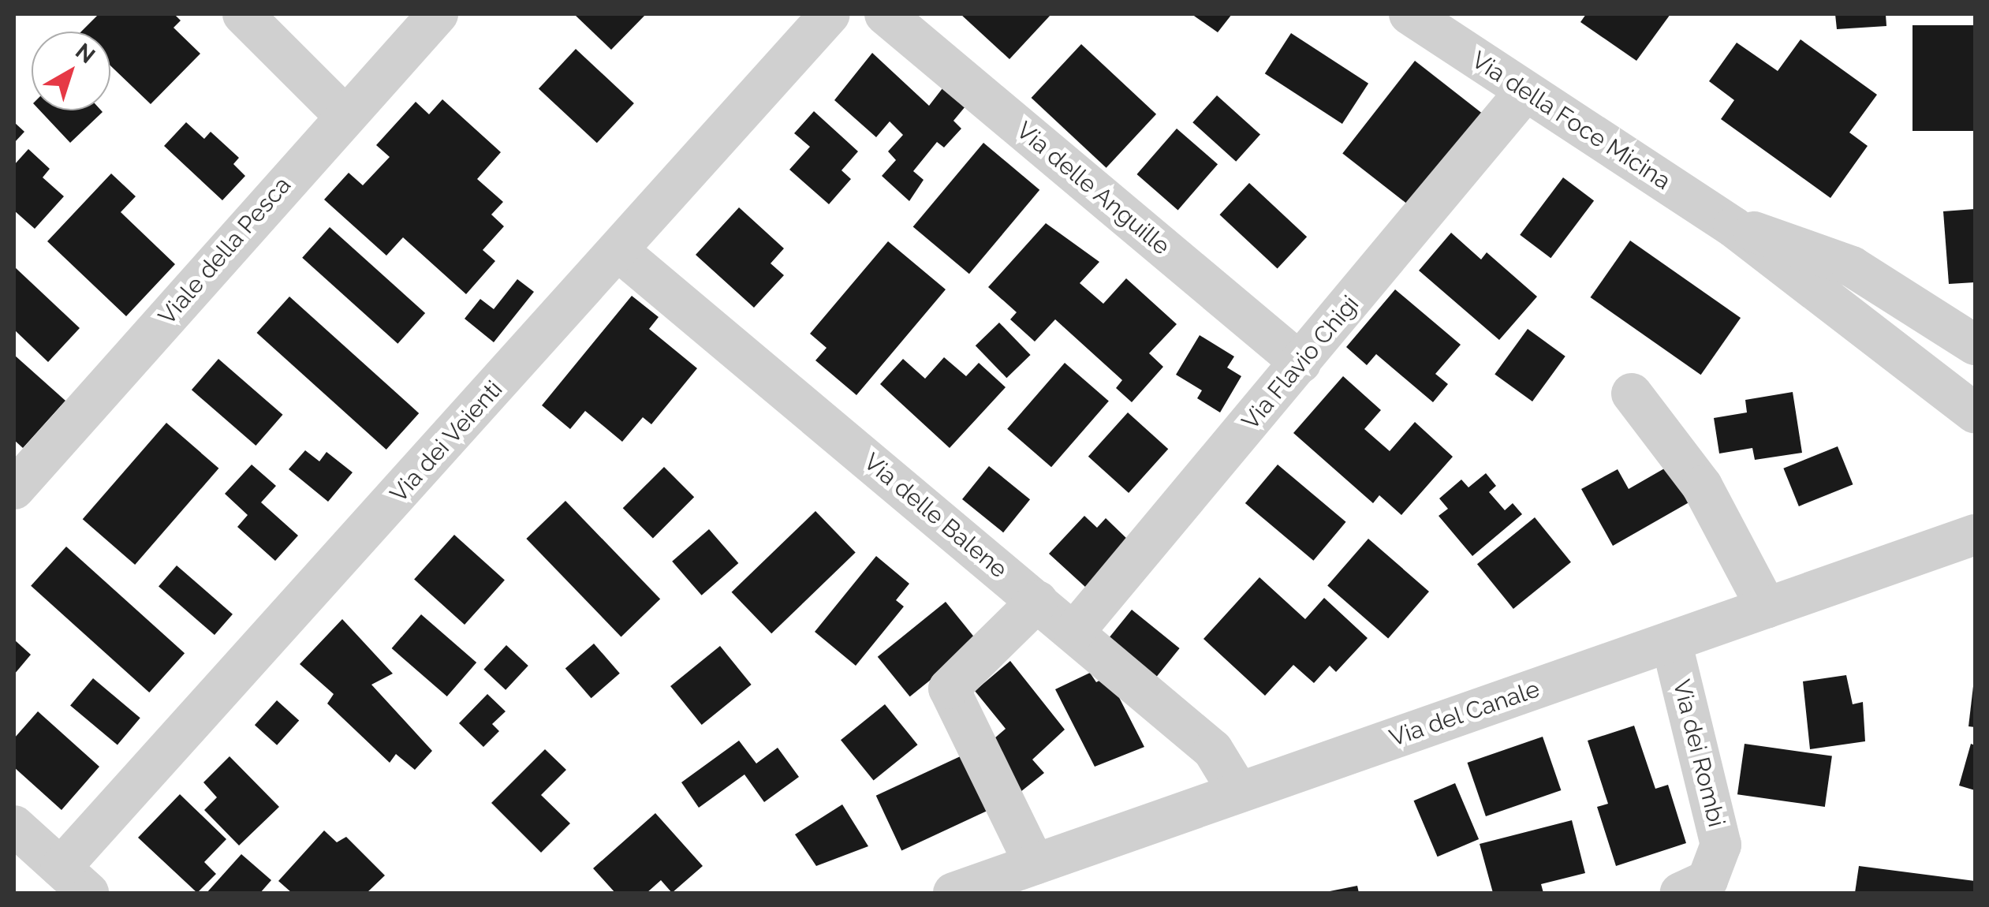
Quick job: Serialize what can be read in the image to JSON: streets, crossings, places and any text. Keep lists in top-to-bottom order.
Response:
{
  "streets": {
    "street": [
      "Via della Foce Micina",
      "Via delle Anguille",
      "Viale della Pesca",
      "Via Flavio Chigi",
      "Via dei Veienti",
      "Via delle Balene",
      "Via del Canale",
      "Via dei Rombi"
    ]
  },
  "crossings": [
    ["Via della Foce Micina", "Via Flavio Chigi"],
    ["Via delle Anguille", "Via Flavio Chigi"],
    ["Via Flavio Chigi", "Via delle Balene"],
    ["Via dei Veienti", "Via delle Balene"],
    ["Via delle Balene", "Via del Canale"],
    ["Via del Canale", "Via dei Rombi"]
  ],
  "north": "top right"
}
